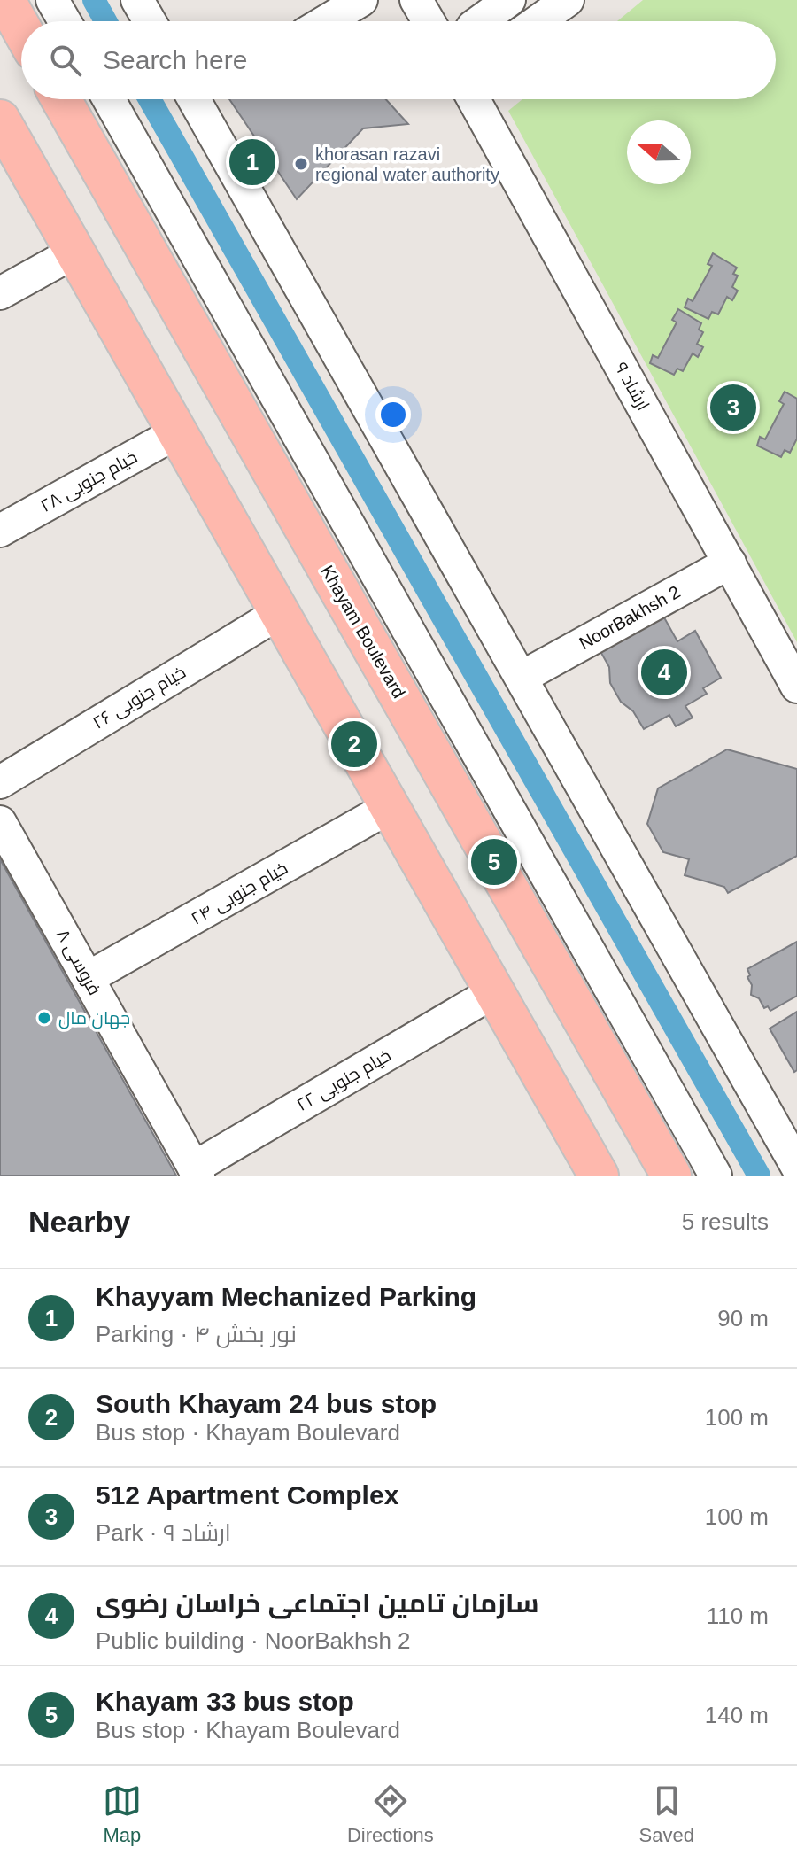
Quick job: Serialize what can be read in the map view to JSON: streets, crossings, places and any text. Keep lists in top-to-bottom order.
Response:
{
  "streets": {
    "main road": ["Khayam Boulevard"],
    "street": [
      "ارشاد ۹",
      "خیام جنوبی ۲۸",
      "NoorBakhsh 2",
      "خیام جنوبی ۲۶",
      "خیام جنوبی ۲۴",
      "فروسی ۸",
      "خیام جنوبی ۲۲"
    ]
  },
  "crossings": [
    ["ارشاد ۹", "NoorBakhsh 2"],
    ["خیام جنوبی ۲۴", "فروسی ۸"],
    ["فروسی ۸", "خیام جنوبی ۲۲"]
  ],
  "places": ["khorasan razavi regional water authority", "جهان مال"],
  "north": "left",
  "page": {
    "search": "Search here",
    "pins": [
      "1",
      "3",
      "4",
      "2",
      "5"
    ],
    "heading": ["Nearby", "5 results"],
    "list": [
      {
        "mark": "1",
        "name": "Khayyam Mechanized Parking",
        "note": "Parking · نور بخش ۴",
        "value": "90 m"
      },
      {
        "mark": "2",
        "name": "South Khayam 24 bus stop",
        "note": "Bus stop · Khayam Boulevard",
        "value": "100 m"
      },
      {
        "mark": "3",
        "name": "512 Apartment Complex",
        "note": "Park · ارشاد ۹",
        "value": "100 m"
      },
      {
        "mark": "4",
        "name": "سازمان تامین اجتماعی خراسان رضوی",
        "note": "Public building · NoorBakhsh 2",
        "value": "110 m"
      },
      {
        "mark": "5",
        "name": "Khayam 33 bus stop",
        "note": "Bus stop · Khayam Boulevard",
        "value": "140 m"
      }
    ],
    "nav": ["Map", "Directions", "Saved"]
  }
}
